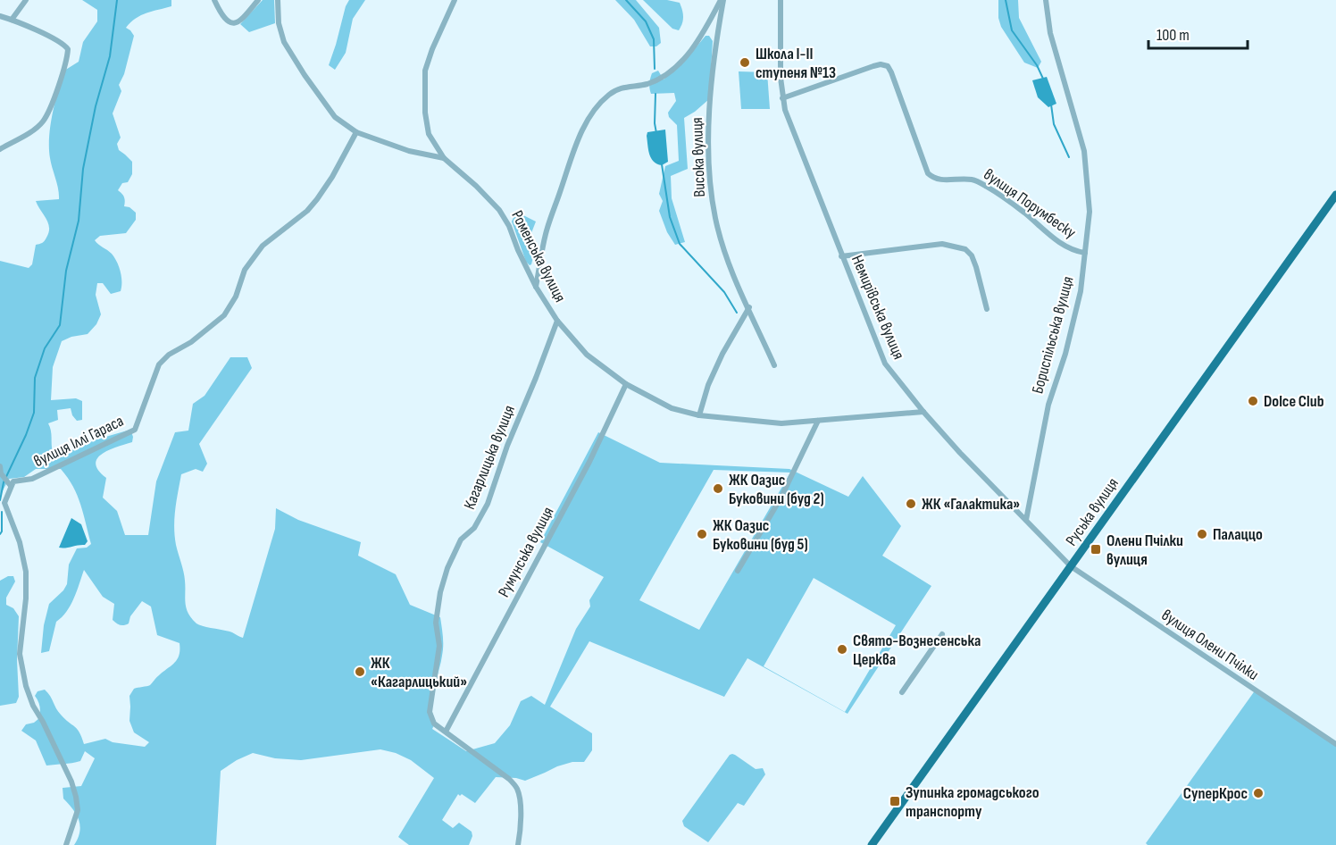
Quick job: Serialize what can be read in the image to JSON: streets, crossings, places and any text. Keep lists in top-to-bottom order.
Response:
{
  "streets": {
    "main road": ["Руська вулиця"],
    "street": [
      "Висока вулиця",
      "вулиця Порумбеску",
      "Роменська вулиця",
      "Немирівська вулиця",
      "Бориспільська вулиця",
      "вулиця Іллі Гараса",
      "Кагарлицька вулиця",
      "Румунська вулиця",
      "вулиця Олени Пчілки"
    ]
  },
  "crossings": [
    ["вулиця Порумбеску", "Немирівська вулиця"],
    ["вулиця Порумбеску", "Бориспільська вулиця"],
    ["Роменська вулиця", "Немирівська вулиця"],
    ["Роменська вулиця", "Кагарлицька вулиця"],
    ["Роменська вулиця", "Румунська вулиця"],
    ["Немирівська вулиця", "Бориспільська вулиця"],
    ["Немирівська вулиця", "Руська вулиця"],
    ["Немирівська вулиця", "вулиця Олени Пчілки"],
    ["Кагарлицька вулиця", "Румунська вулиця"],
    ["Руська вулиця", "вулиця Олени Пчілки"]
  ],
  "places": {
    "other": [
      "Школа I-II ступеня №13",
      "Dolce Club",
      "ЖК Оазис Буковини (буд 2)",
      "ЖК «Галактика»",
      "ЖК Оазис Буковини (буд 5)",
      "Палаццо",
      "Свято-Вознесенська Церква",
      "ЖК «Кагарлицький»",
      "СуперКрос"
    ],
    "transit": ["Олени Пчілки вулиця", "Зупинка громадського транспорту"]
  },
  "scale_bar": "100 m"
}
